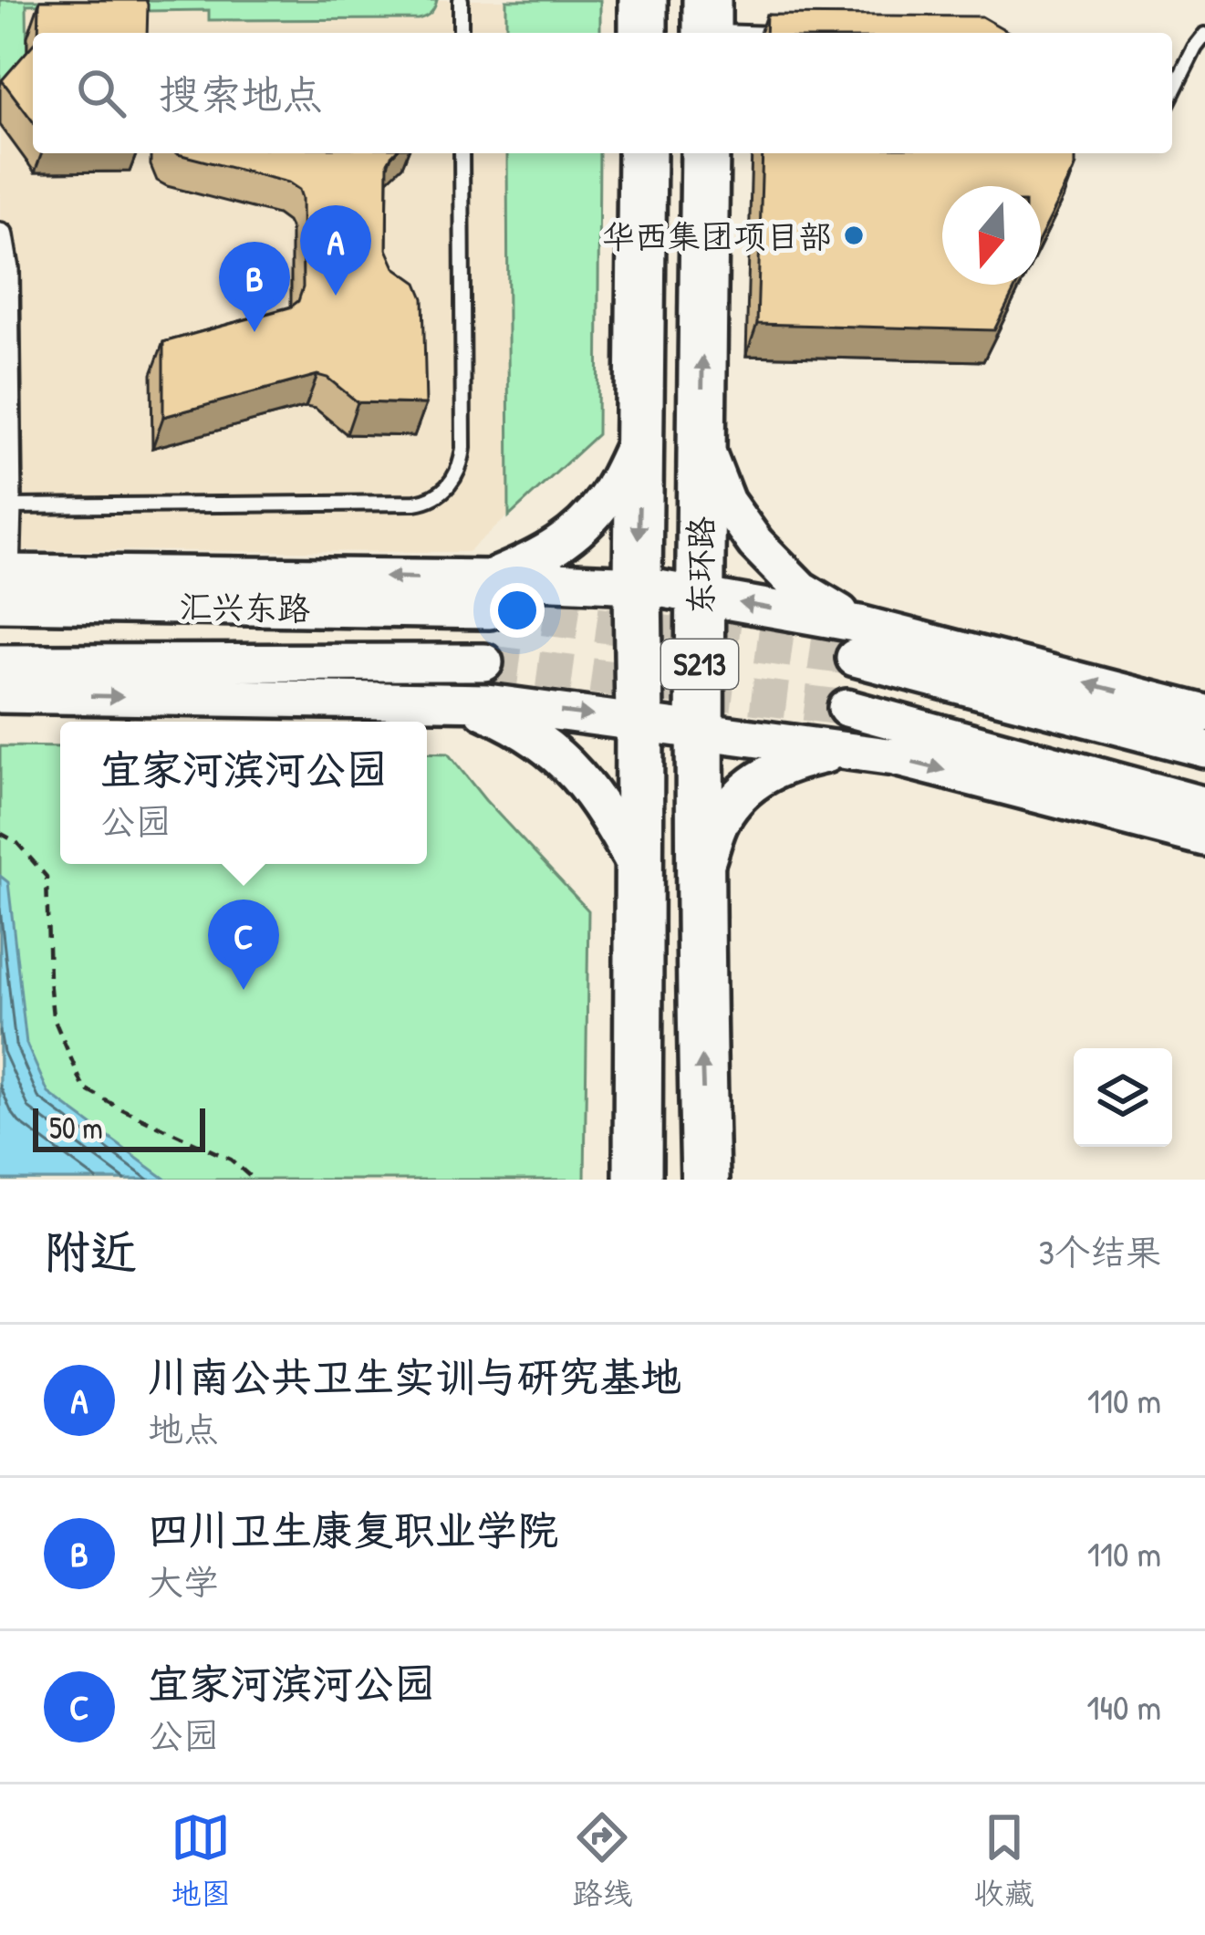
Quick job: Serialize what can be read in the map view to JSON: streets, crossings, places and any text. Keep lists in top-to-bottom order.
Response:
{
  "streets": {
    "highway": ["东环路", "S213"],
    "main road": ["汇兴东路"]
  },
  "crossings": [
    ["东环路", "汇兴东路"]
  ],
  "places": ["华西集团项目部"],
  "scale_bar": "50 m",
  "north": "bottom",
  "page": {
    "search": "搜索地点",
    "pins": ["A", "B", "C"],
    "popup": ["宜家河滨河公园", "公园"],
    "scale": "50 m",
    "heading": ["附近", "3个结果"],
    "list": [
      {
        "mark": "A",
        "name": "川南公共卫生实训与研究基地",
        "note": "地点",
        "value": "110 m"
      },
      {
        "mark": "B",
        "name": "四川卫生康复职业学院",
        "note": "大学",
        "value": "110 m"
      },
      {
        "mark": "C",
        "name": "宜家河滨河公园",
        "note": "公园",
        "value": "140 m"
      }
    ],
    "nav": ["地图", "路线", "收藏"]
  }
}
